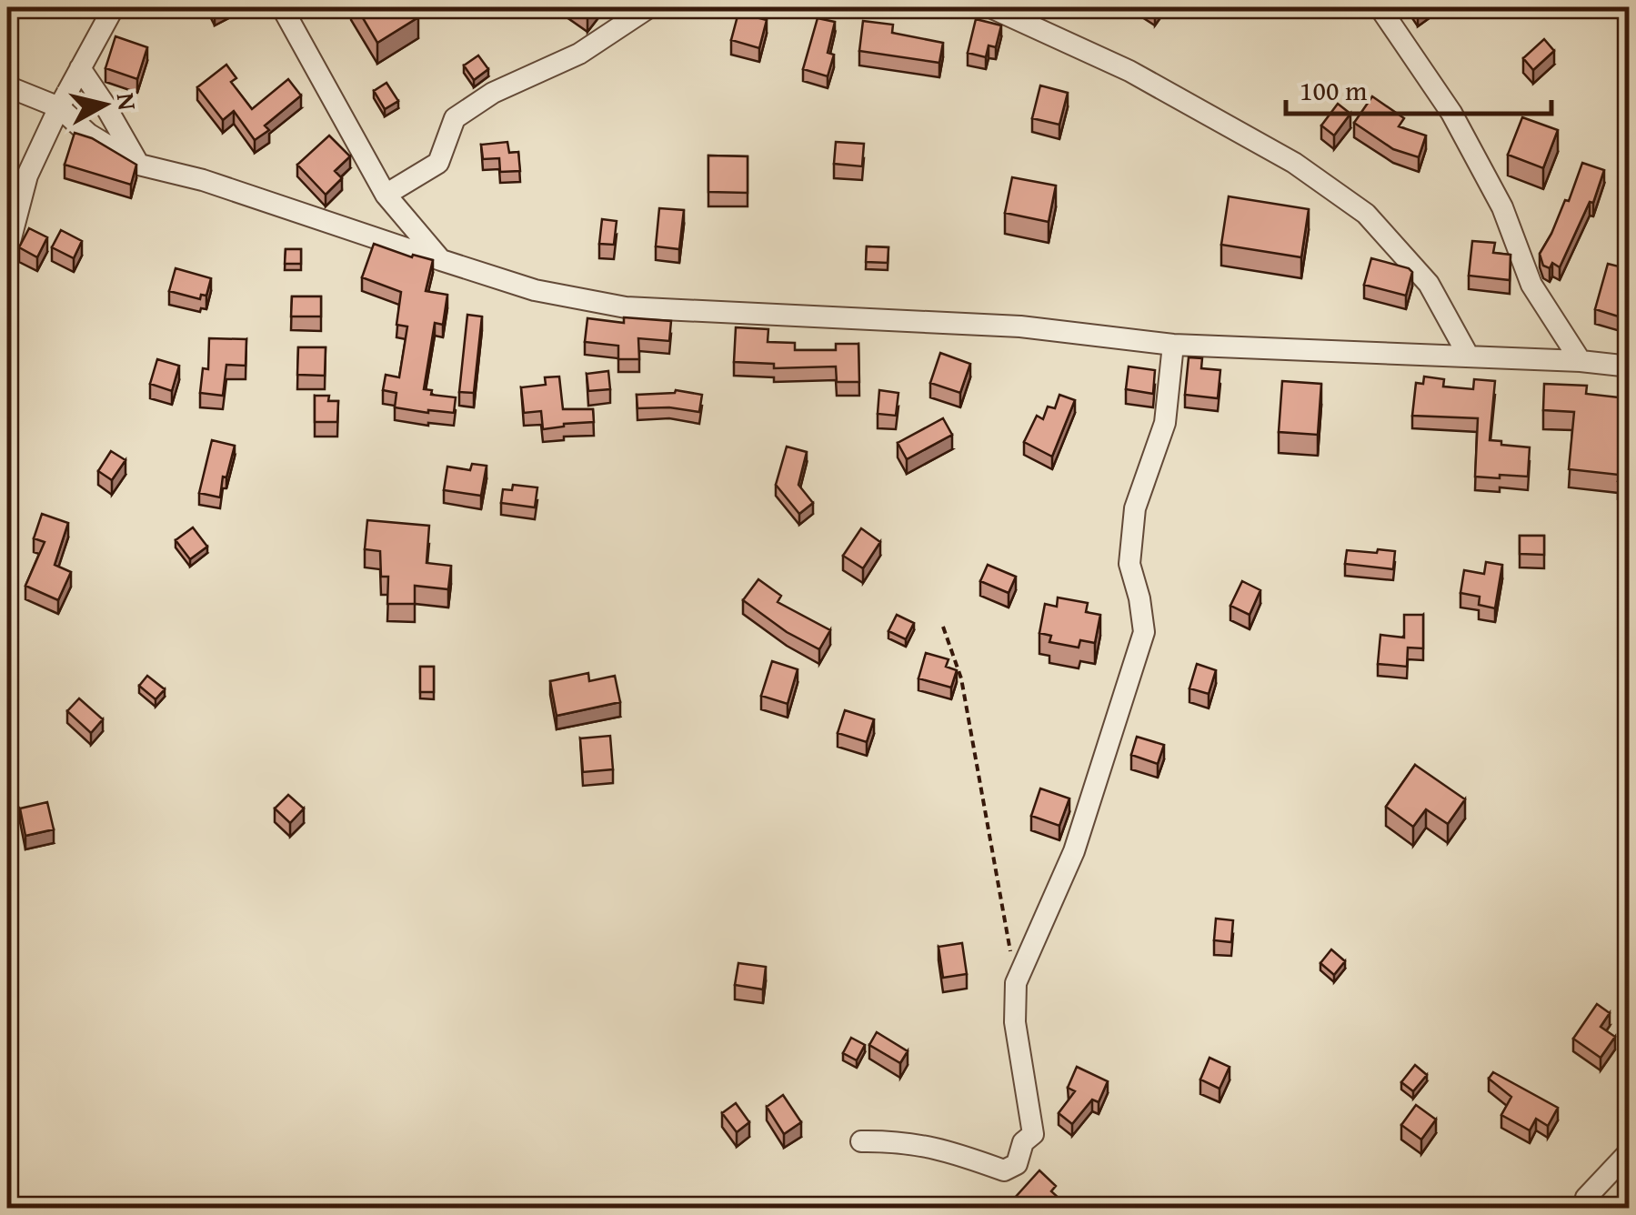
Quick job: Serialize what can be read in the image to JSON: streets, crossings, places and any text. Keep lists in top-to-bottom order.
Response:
{
  "scale_bar": "100 m",
  "north": "right"
}
